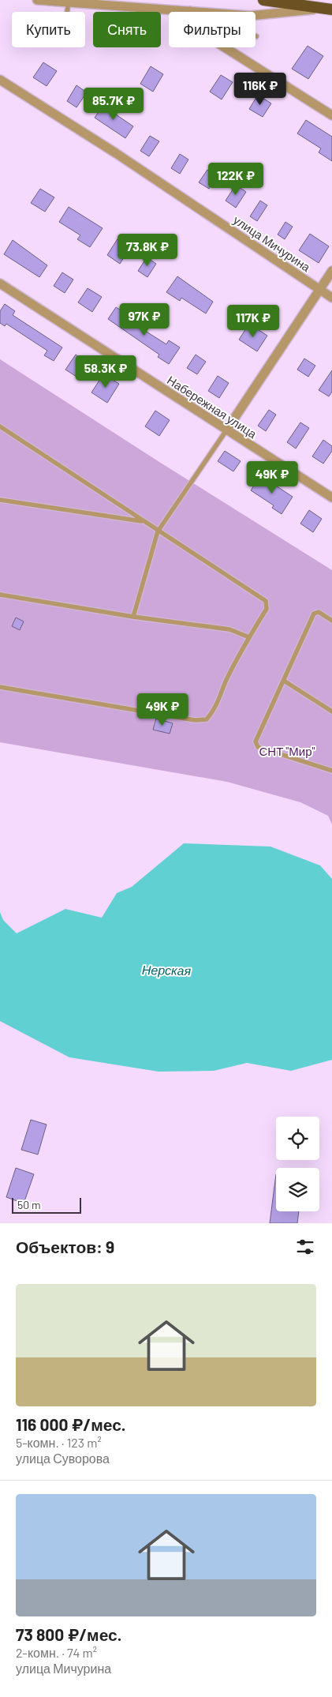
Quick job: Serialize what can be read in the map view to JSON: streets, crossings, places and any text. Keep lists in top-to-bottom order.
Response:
{
  "streets": {
    "street": ["улица Мичурина", "Набережная улица"]
  },
  "water": ["Нерская"],
  "parks": ["СНТ \"Мир\""],
  "scale_bar": "50 m",
  "page": {
    "chip": ["Купить", "Снять", "Фильтры"],
    "price": [
      "116K ₽",
      "85.7K ₽",
      "122K ₽",
      "73.8K ₽",
      "97K ₽",
      "117K ₽",
      "58.3K ₽",
      "49K ₽",
      "49K ₽"
    ],
    "scale": "50 m",
    "heading": "Объектов: 9",
    "list": [
      {
        "name": "116 000 ₽/мес.",
        "note": "5-комн. · 123 m² · улица Суворова"
      },
      {
        "name": "73 800 ₽/мес.",
        "note": "2-комн. · 74 m² · улица Мичурина"
      }
    ]
  }
}
